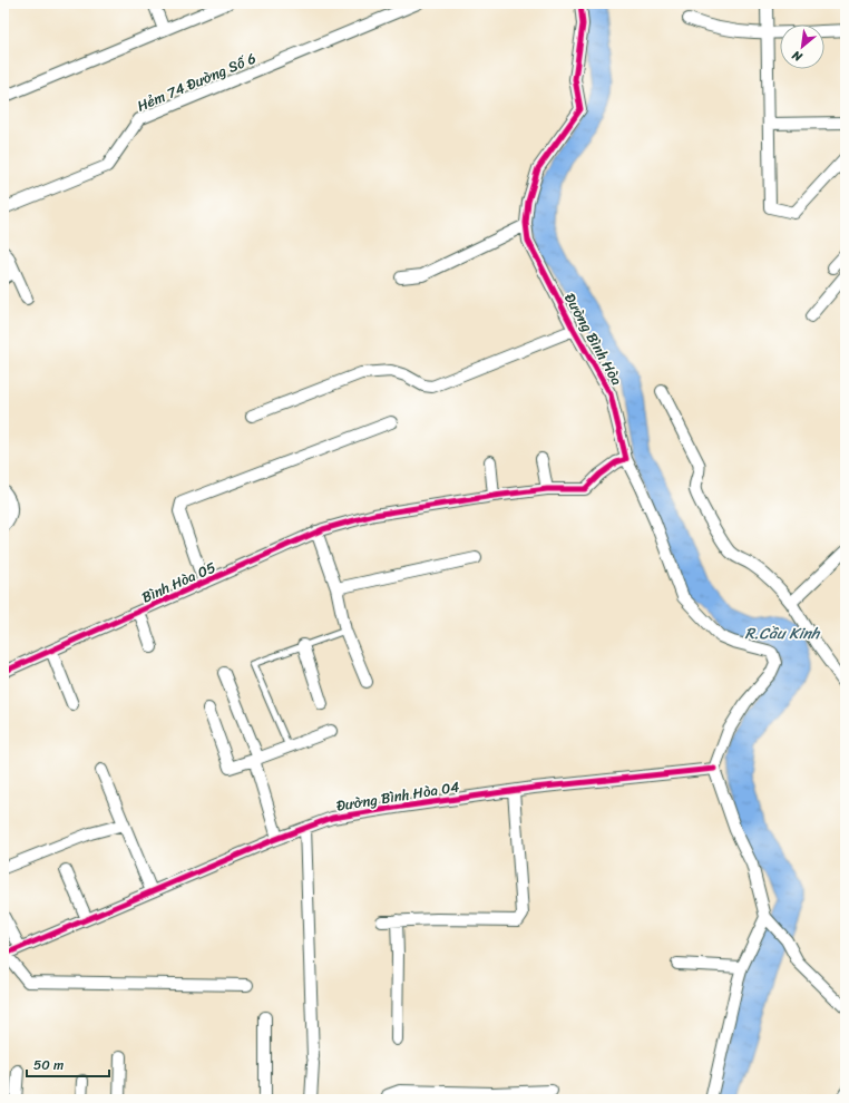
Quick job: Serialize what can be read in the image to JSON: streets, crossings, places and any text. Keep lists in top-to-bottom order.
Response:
{
  "streets": {
    "street": [
      "Hẻm 74 Đường Số 6",
      "Đường Bình Hòa",
      "Bình Hòa 05",
      "Đường Bình Hòa 04"
    ]
  },
  "crossings": [
    ["Đường Bình Hòa", "Đường Bình Hòa 04"]
  ],
  "water": ["R.Cầu Kinh"],
  "scale_bar": "50 m",
  "north": "bottom left"
}
